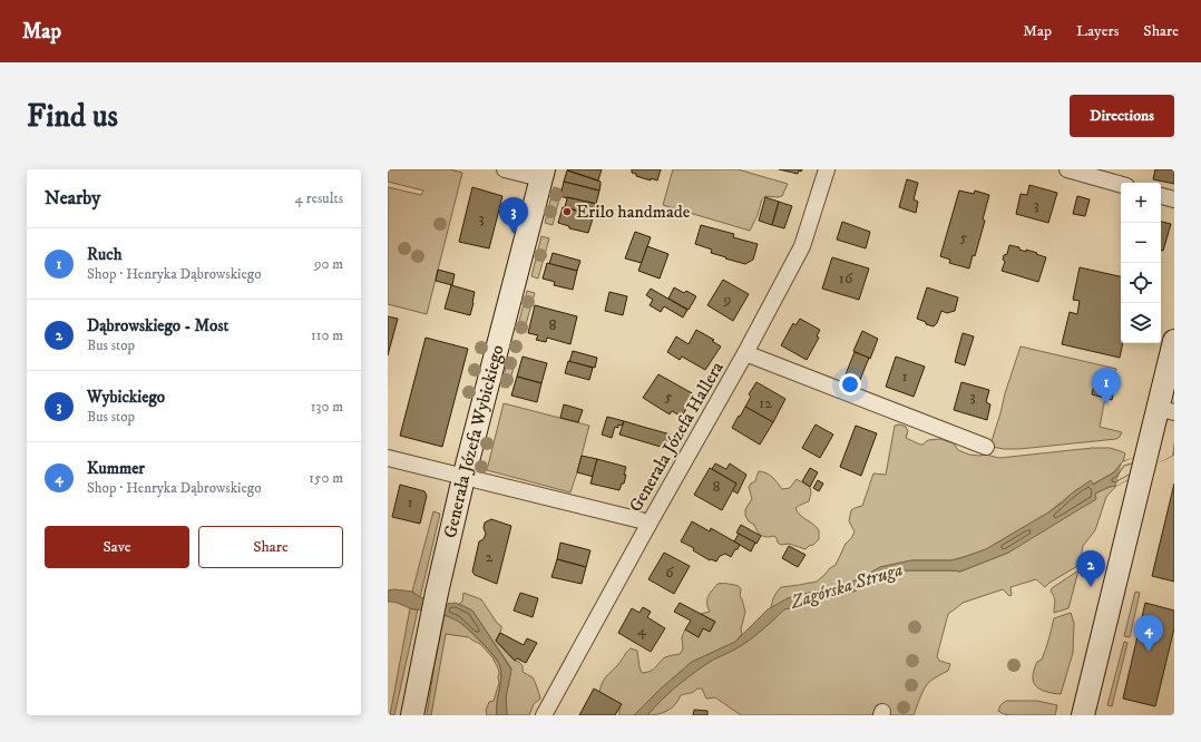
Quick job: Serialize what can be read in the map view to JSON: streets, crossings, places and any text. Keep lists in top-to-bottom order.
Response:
{
  "streets": {
    "street": ["Generała Józefa Hallera", "Generała Józefa Wybickiego"]
  },
  "water": ["Zagórska Struga"],
  "places": ["Erilo handmade"],
  "house_numbers": [
    "3",
    "3",
    "5",
    "16",
    "9",
    "8",
    "1",
    "5",
    "3",
    "12",
    "8",
    "1",
    "2",
    "6",
    "4"
  ],
  "page": {
    "header": "Map",
    "nav": ["Map", "Layers", "Share"],
    "buttons": [
      "Directions",
      ["Save", "Share"]
    ],
    "title": "Find us",
    "heading": ["Nearby", "4 results"],
    "map_buttons": ["+", "−"],
    "pins": [
      "3",
      "1",
      "2",
      "4"
    ],
    "list": [
      {
        "mark": "1",
        "name": "Ruch",
        "note": "Shop · Henryka Dąbrowskiego",
        "value": "90 m"
      },
      {
        "mark": "2",
        "name": "Dąbrowskiego - Most",
        "note": "Bus stop",
        "value": "110 m"
      },
      {
        "mark": "3",
        "name": "Wybickiego",
        "note": "Bus stop",
        "value": "130 m"
      },
      {
        "mark": "4",
        "name": "Kummer",
        "note": "Shop · Henryka Dąbrowskiego",
        "value": "150 m"
      }
    ]
  }
}
